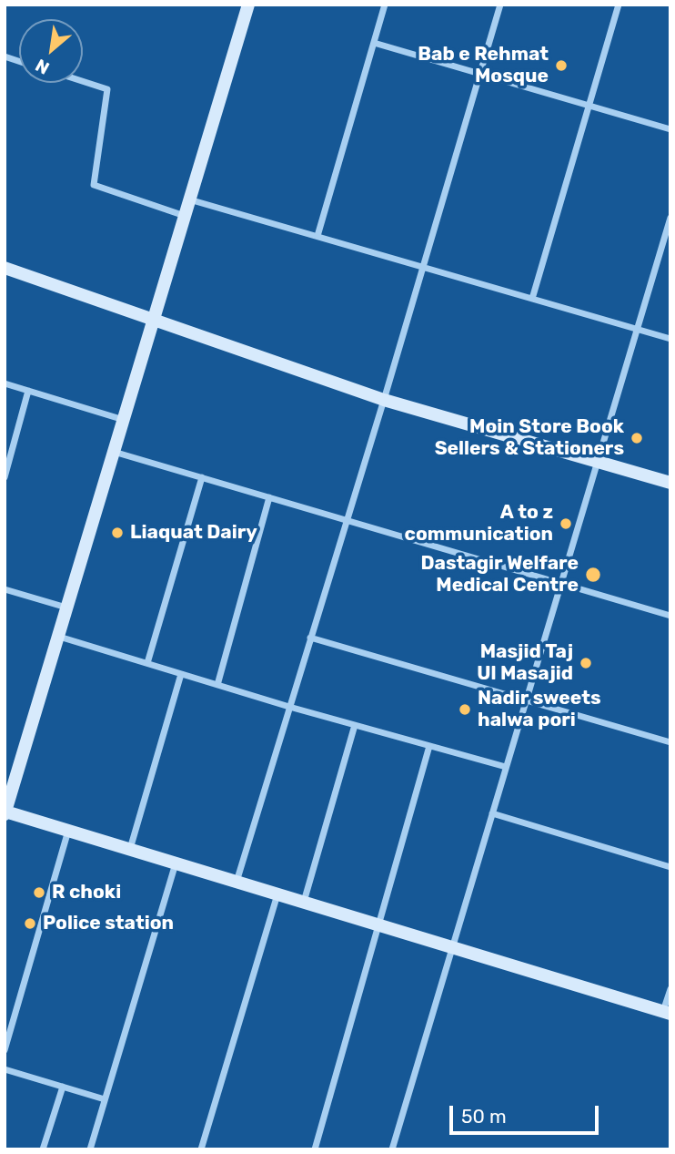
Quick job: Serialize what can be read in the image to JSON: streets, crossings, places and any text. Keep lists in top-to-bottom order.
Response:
{
  "places": [
    "Bab e Rehmat Mosque",
    "Moin Store Book Sellers & Stationers",
    "A to z communication",
    "Liaquat Dairy",
    "Dastagir Welfare Medical Centre",
    "Masjid Taj Ul Masajid",
    "Nadir sweets halwa pori",
    "R choki",
    "Police station"
  ],
  "scale_bar": "50 m",
  "north": "bottom left"
}
